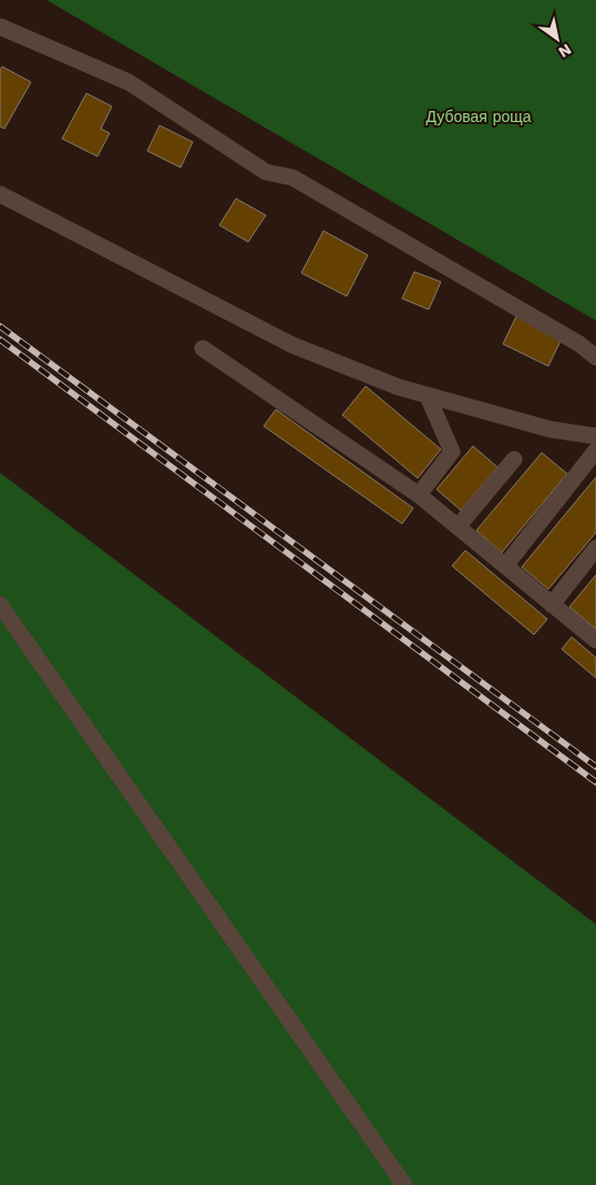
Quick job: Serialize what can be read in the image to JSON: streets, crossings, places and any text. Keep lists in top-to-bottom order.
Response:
{
  "parks": ["Дубовая роща"],
  "north": "bottom right"
}
